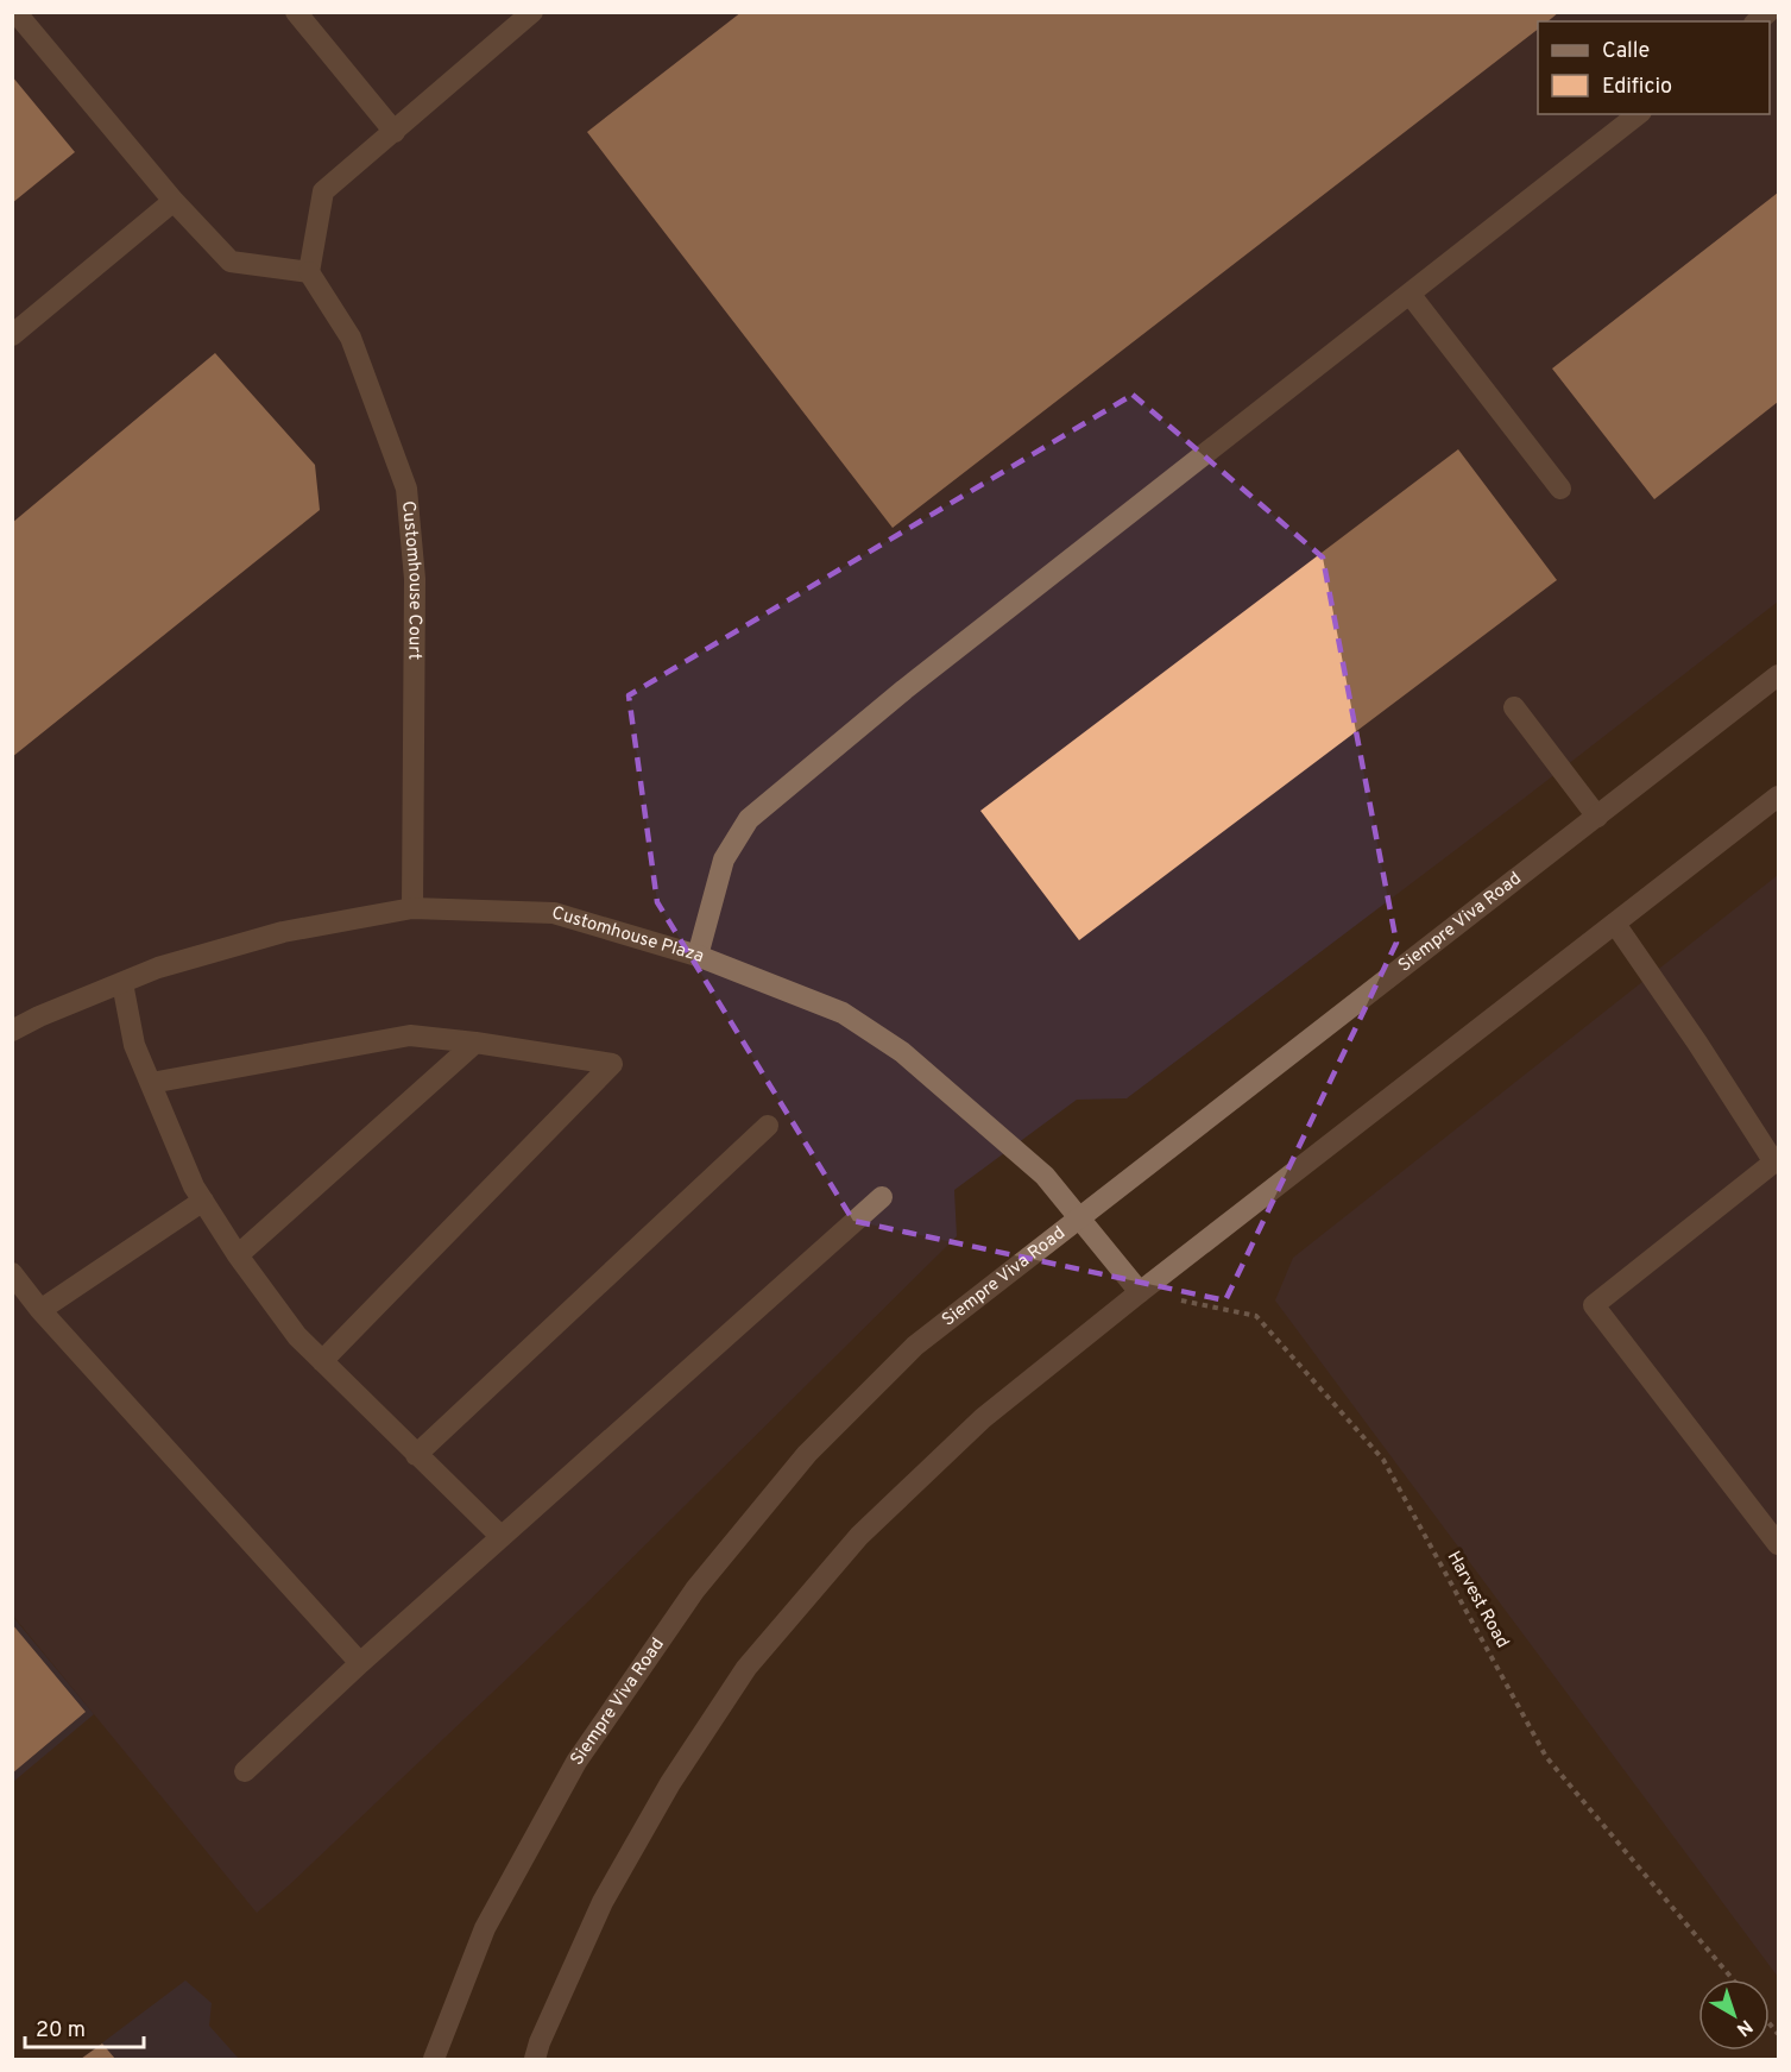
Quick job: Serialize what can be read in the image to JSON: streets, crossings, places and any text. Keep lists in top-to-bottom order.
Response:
{
  "streets": {
    "main road": ["Customhouse Court", "Siempre Viva Road", "Customhouse Plaza"],
    "path": ["Harvest Road"]
  },
  "crossings": [
    ["Customhouse Court", "Customhouse Plaza"],
    ["Siempre Viva Road", "Customhouse Plaza"],
    ["Customhouse Plaza", "Harvest Road"]
  ],
  "legend": ["Calle", "Edificio"],
  "scale_bar": "20 m",
  "north": "bottom right"
}
